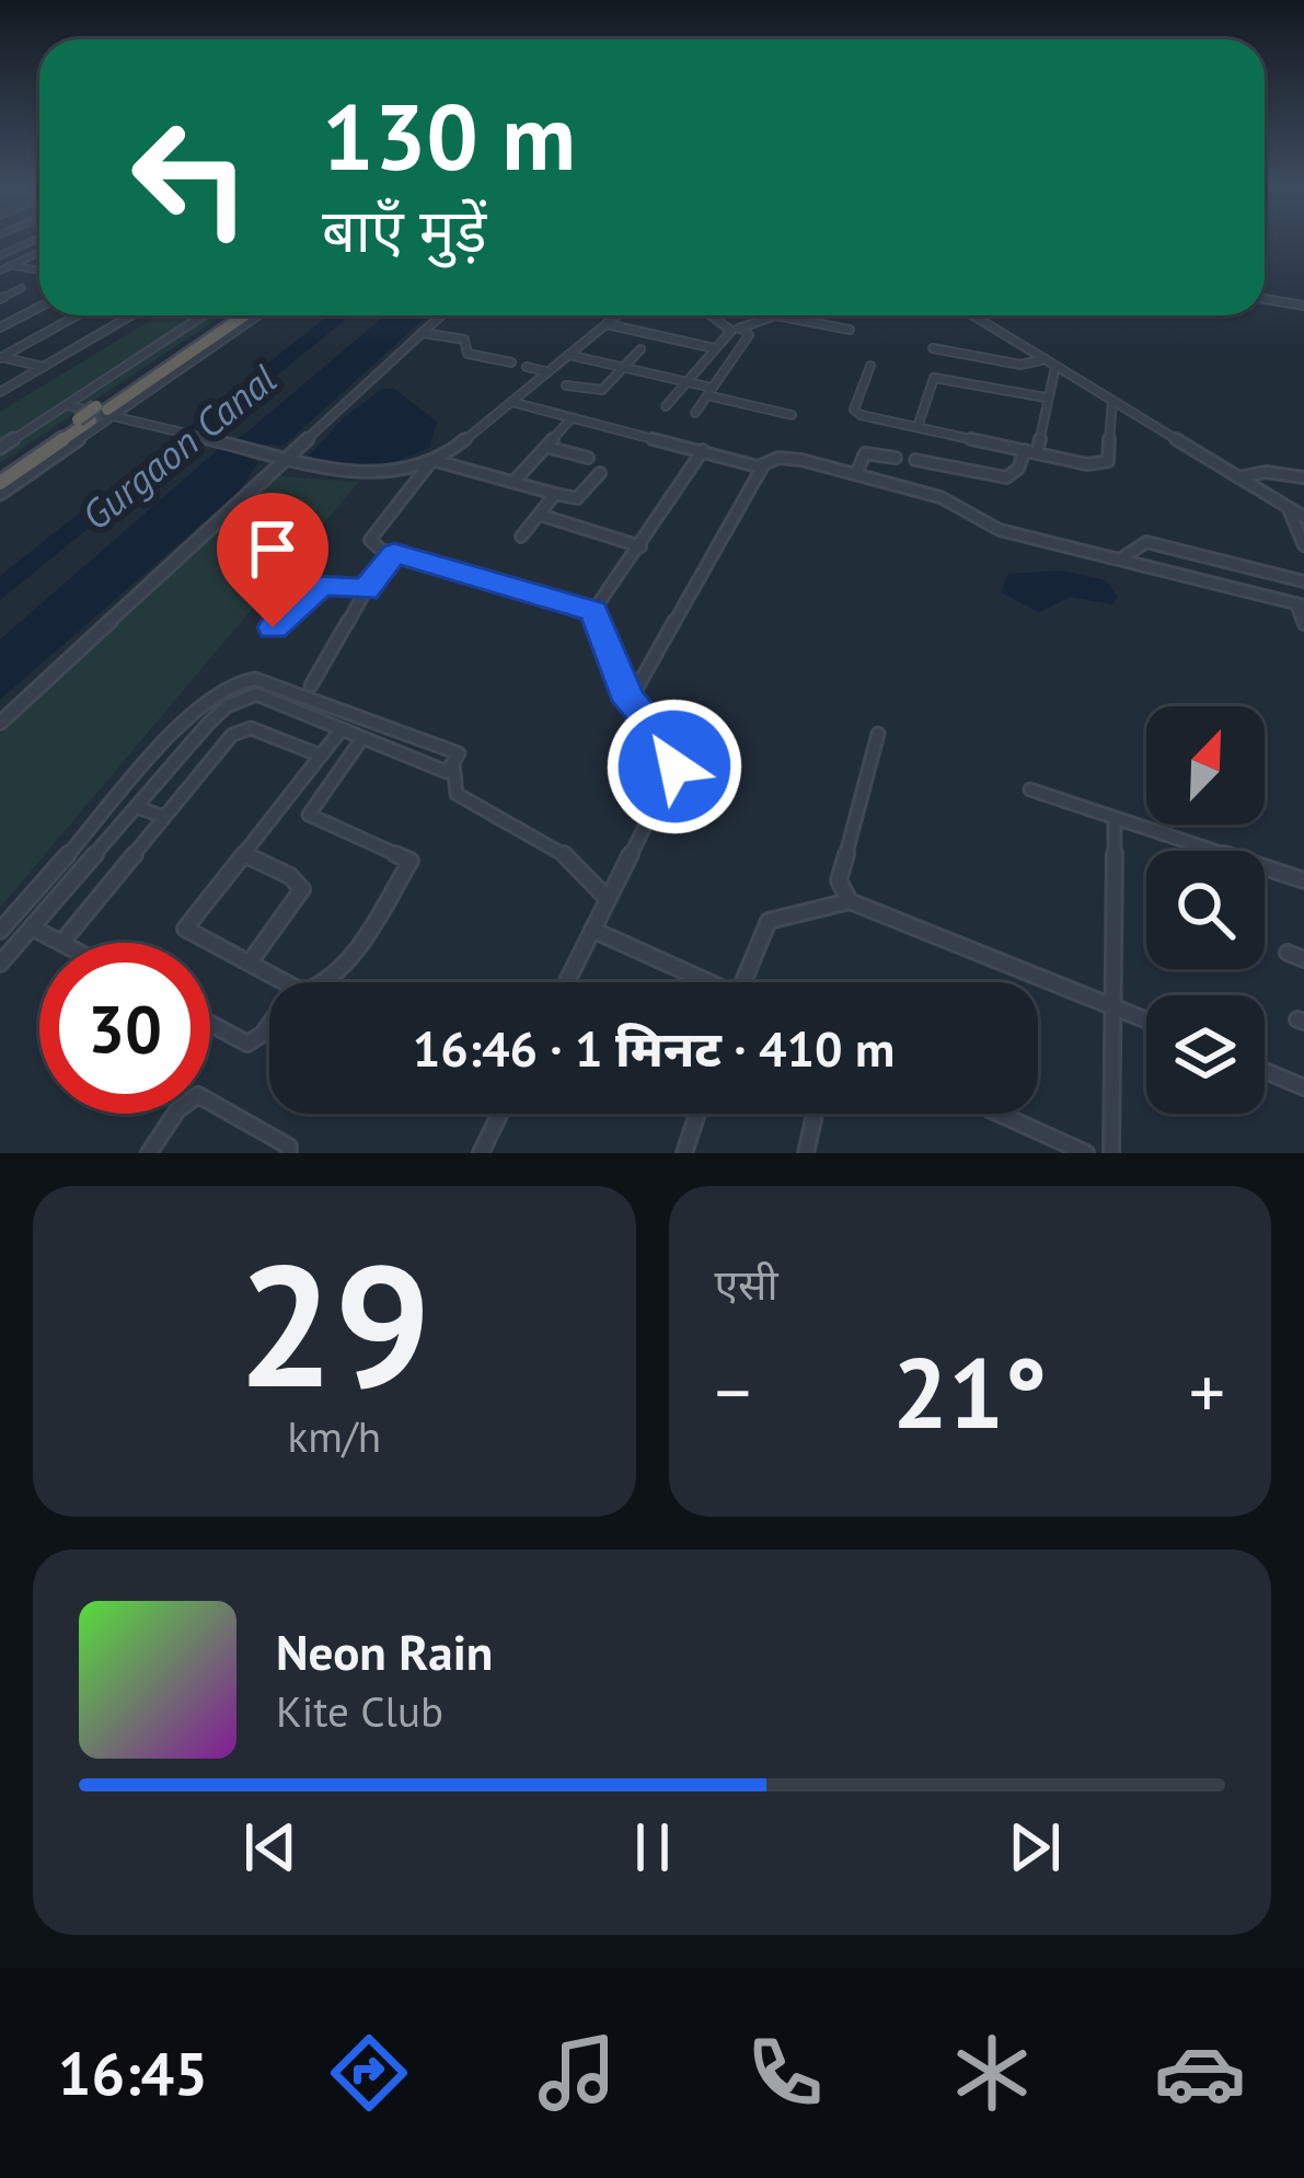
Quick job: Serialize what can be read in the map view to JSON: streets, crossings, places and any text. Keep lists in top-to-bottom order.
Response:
{
  "water": ["Gurgaon Canal"],
  "north": "top right",
  "page": {
    "turn": ["130 m", "बाएँ मुड़ें"],
    "limit": "30",
    "trip": "16:46 · 1 मिनट · 410 m",
    "tile": [
      ["29", "km/h"],
      "एसी"
    ],
    "heat": ["−", "21°", "+"],
    "song": ["Neon Rain", "Kite Club"],
    "tabs": "16:45"
  }
}
